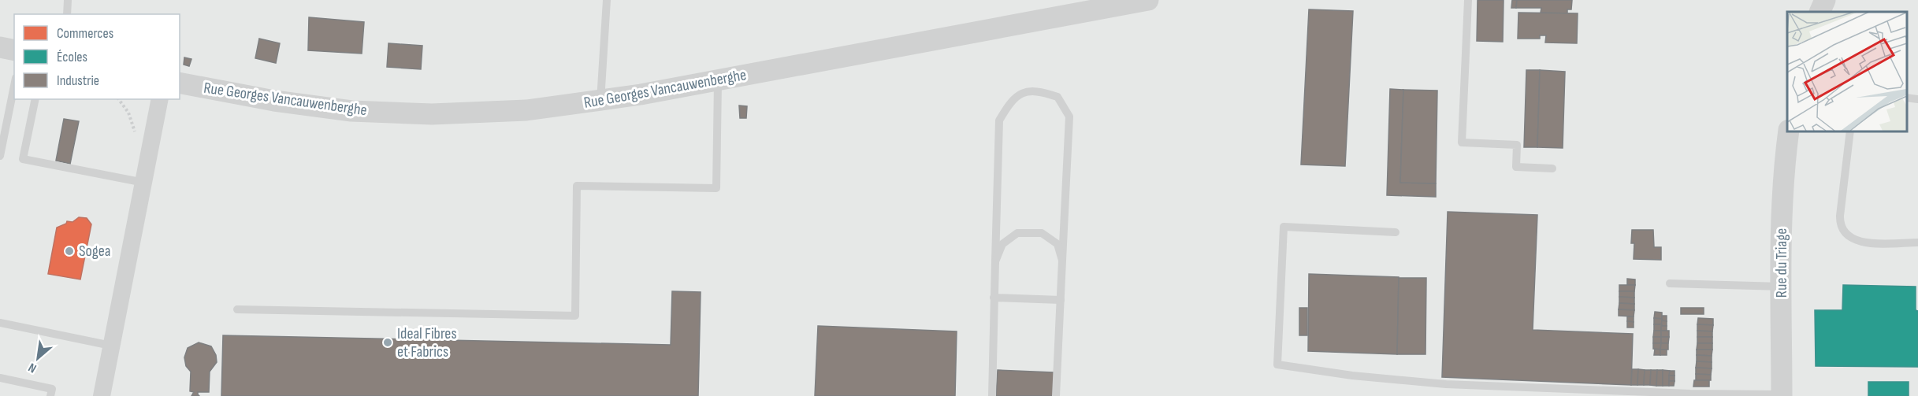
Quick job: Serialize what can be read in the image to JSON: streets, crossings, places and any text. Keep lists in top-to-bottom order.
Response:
{
  "streets": {
    "street": ["Rue Georges Vancauwenberghe", "Rue du Triage"]
  },
  "places": ["Sogea", "Ideal Fibres et Fabrics"],
  "legend": ["Commerces", "Écoles", "Industrie"],
  "north": "bottom left"
}
